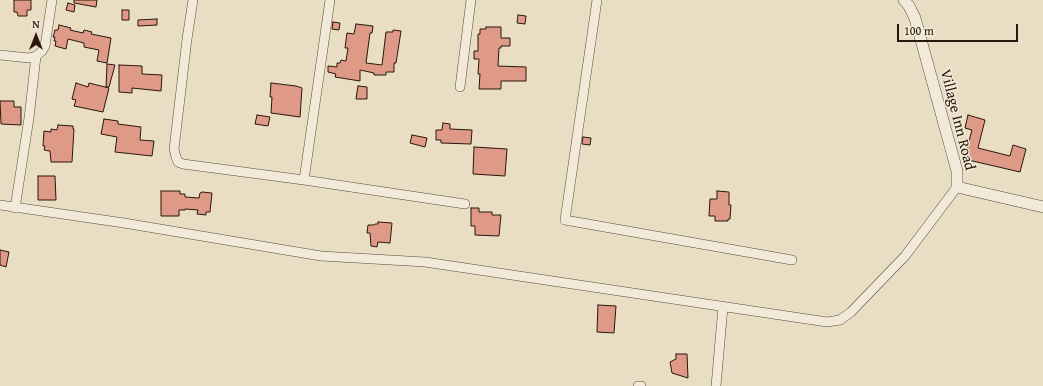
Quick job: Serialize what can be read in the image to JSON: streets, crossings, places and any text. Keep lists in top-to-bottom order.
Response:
{
  "streets": {
    "street": ["Village Inn Road"]
  },
  "scale_bar": "100 m",
  "north": "top"
}
